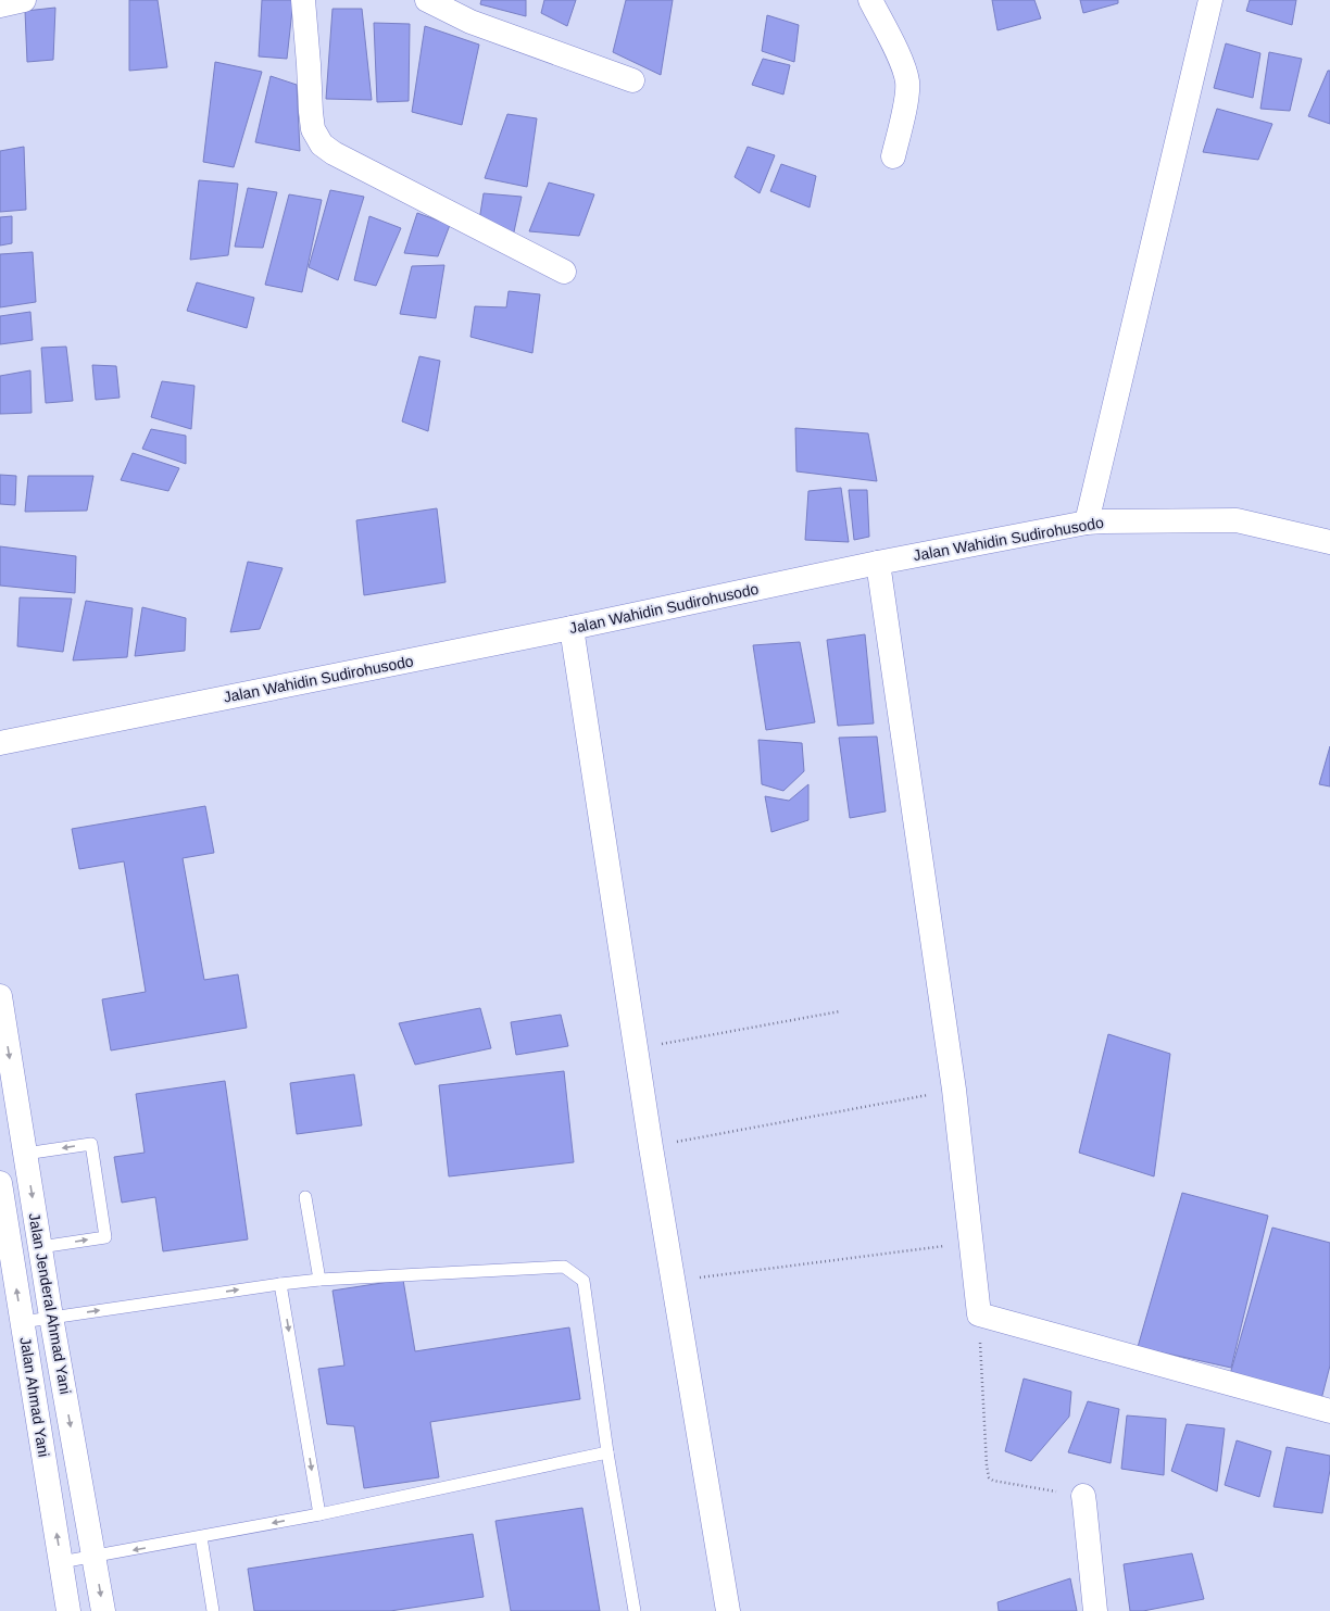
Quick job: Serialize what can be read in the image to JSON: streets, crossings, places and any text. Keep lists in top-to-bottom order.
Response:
{
  "streets": {
    "main road": ["Jalan Wahidin Sudirohusodo", "Jalan Jenderal Ahmad Yani", "Jalan Ahmad Yani"]
  },
  "one_way": ["Jalan Jenderal Ahmad Yani", "Jalan Ahmad Yani"]
}
